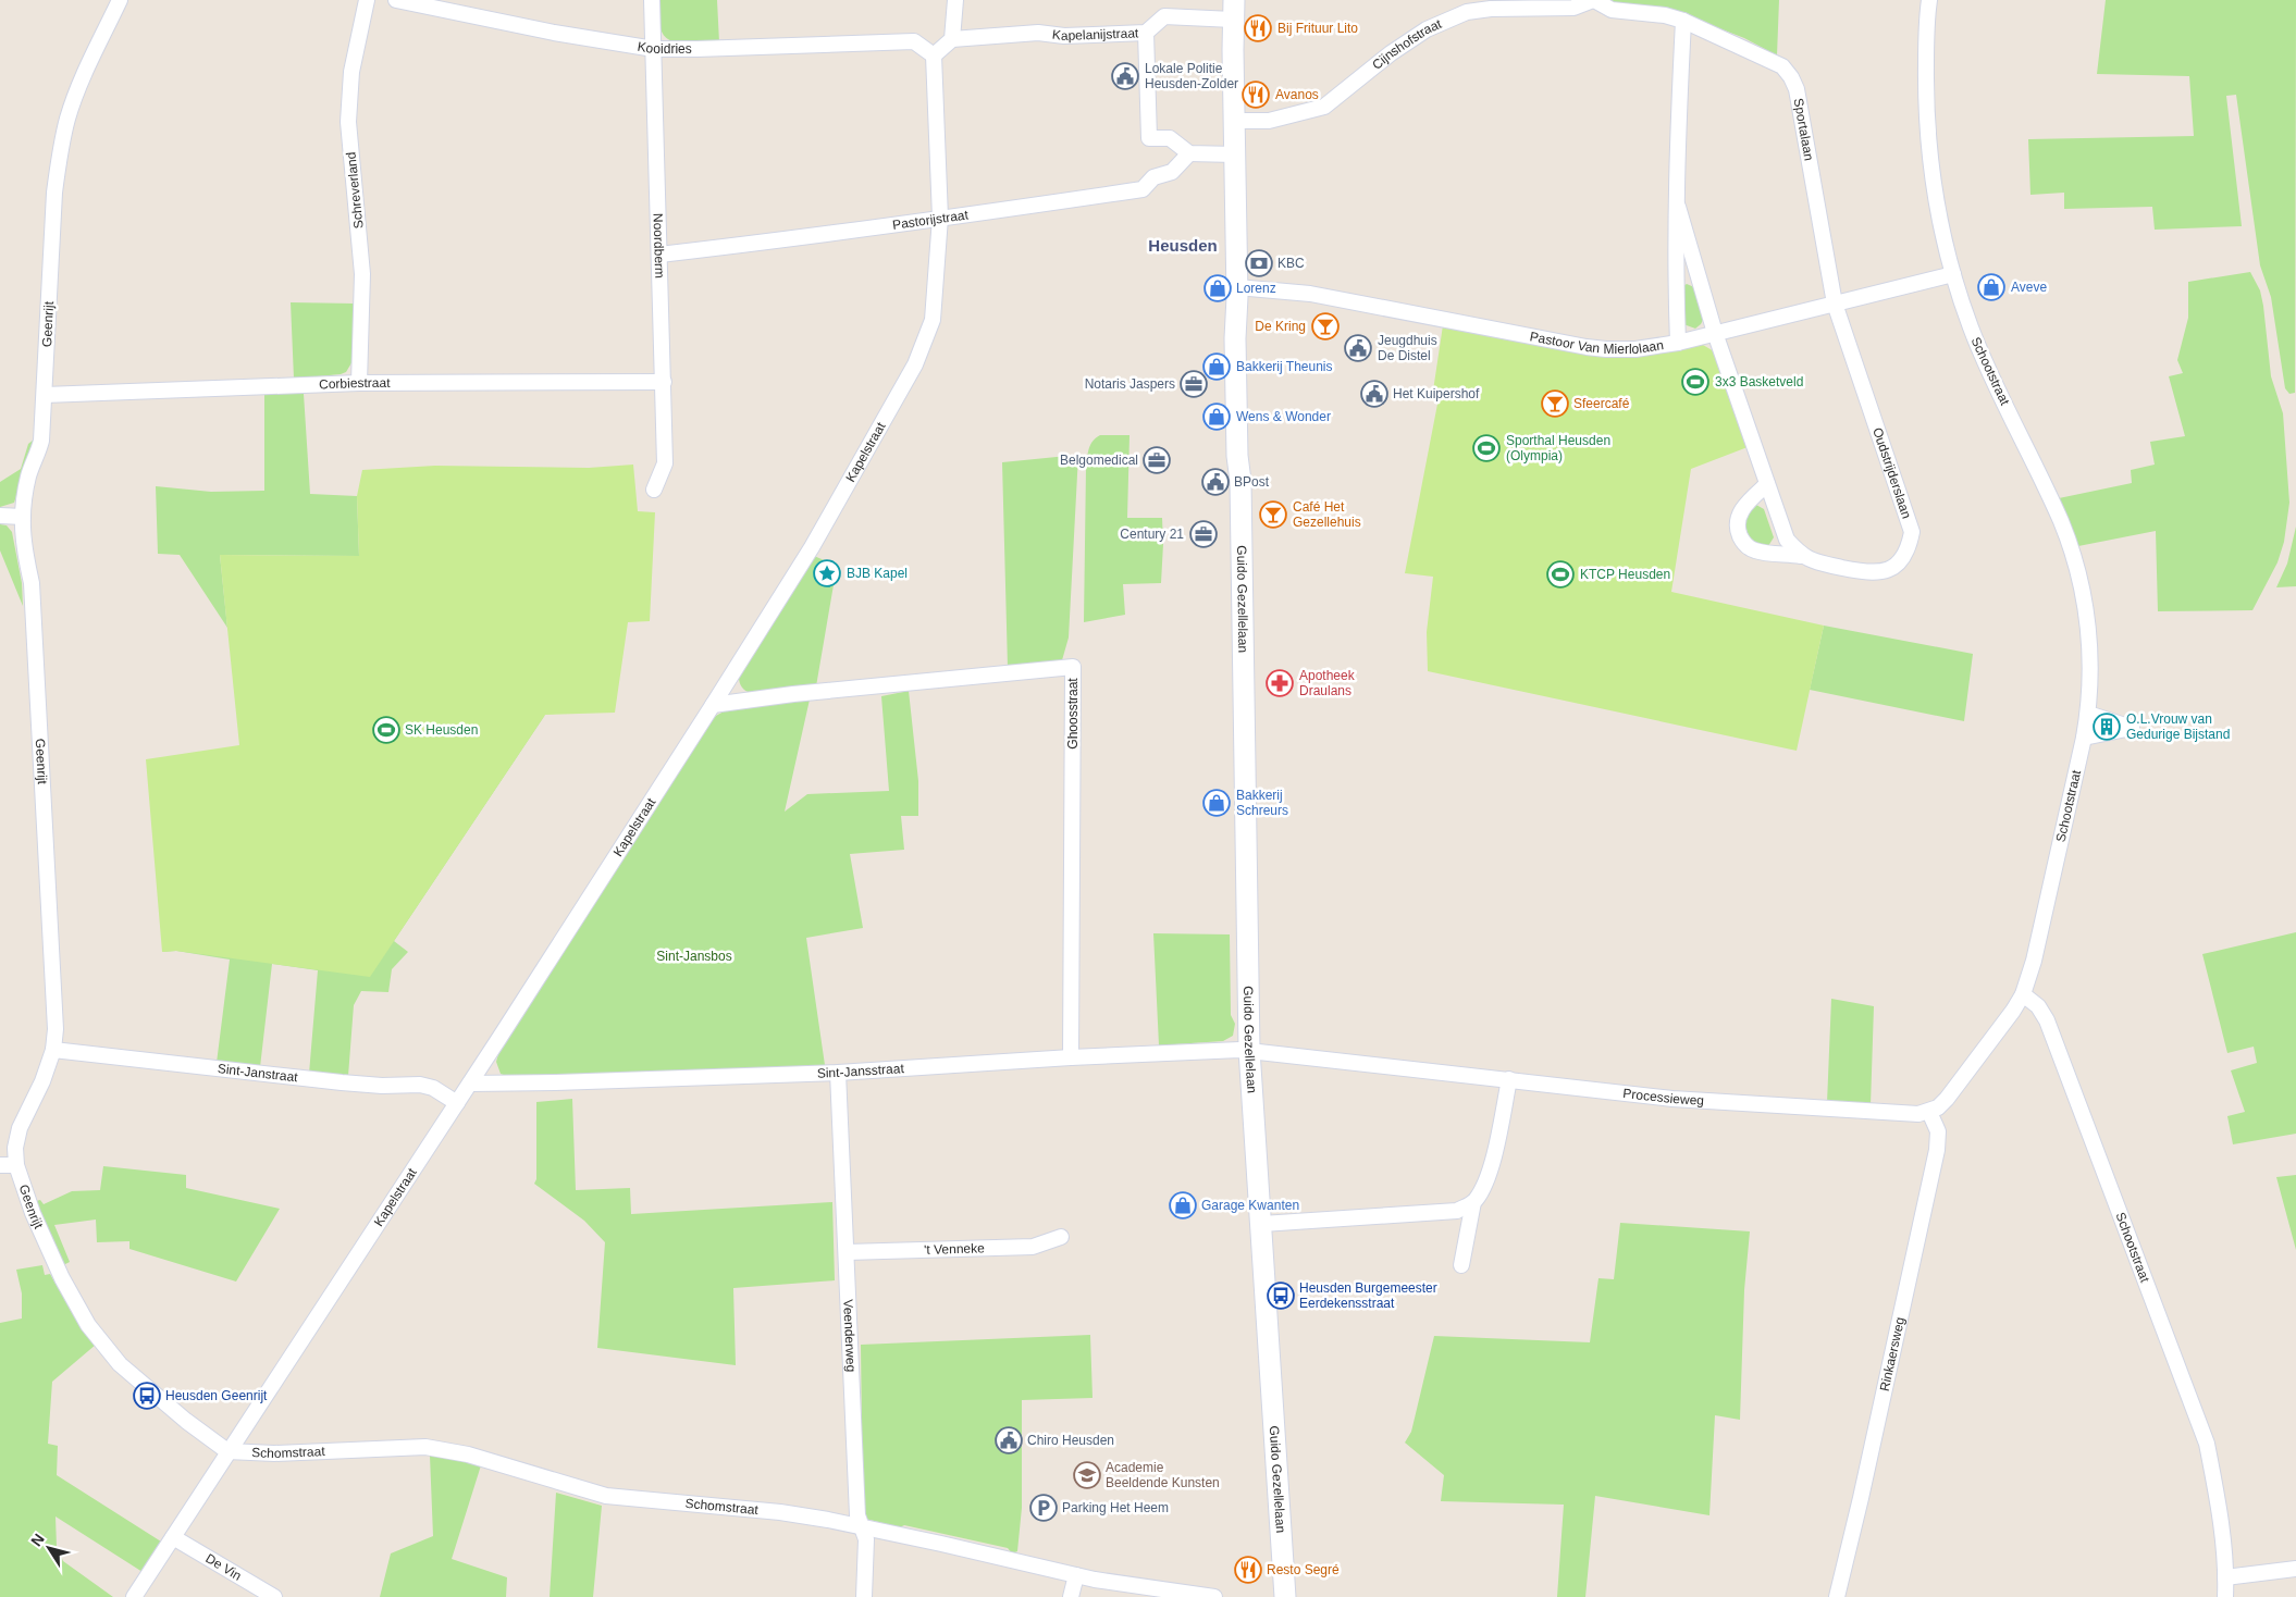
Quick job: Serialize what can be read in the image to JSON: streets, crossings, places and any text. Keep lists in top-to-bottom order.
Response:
{
  "streets": {
    "main road": ["Guido Gezellelaan"],
    "street": [
      "Kapelanijstraat",
      "Cijnshofstraat",
      "Kooidries",
      "Sportalaan",
      "Schreverland",
      "Pastorijstraat",
      "Noordberm",
      "Geenrijt",
      "Pastoor Van Mierlolaan",
      "Schootstraat",
      "Corbiestraat",
      "Kapelstraat",
      "Oudstrijderslaan",
      "Ghoosstraat",
      "Sint-Jansstraat",
      "Sint-Janstraat",
      "Processieweg",
      "'t Venneke",
      "Veenderweg",
      "Rinkaersweg",
      "Schomstraat",
      "De Vin"
    ]
  },
  "crossings": [
    ["Kapelanijstraat", "Guido Gezellelaan"],
    ["Cijnshofstraat", "Sportalaan"],
    ["Cijnshofstraat", "Guido Gezellelaan"],
    ["Kooidries", "Noordberm"],
    ["Kooidries", "Kapelstraat"],
    ["Sportalaan", "Pastoor Van Mierlolaan"],
    ["Sportalaan", "Oudstrijderslaan"],
    ["Schreverland", "Corbiestraat"],
    ["Pastorijstraat", "Noordberm"],
    ["Pastorijstraat", "Kapelstraat"],
    ["Noordberm", "Corbiestraat"],
    ["Geenrijt", "Corbiestraat"],
    ["Geenrijt", "Kapelstraat"],
    ["Geenrijt", "Sint-Janstraat"],
    ["Geenrijt", "Schomstraat"],
    ["Pastoor Van Mierlolaan", "Schootstraat"],
    ["Pastoor Van Mierlolaan", "Oudstrijderslaan"],
    ["Pastoor Van Mierlolaan", "Guido Gezellelaan"],
    ["Kapelstraat", "Ghoosstraat"],
    ["Kapelstraat", "Sint-Jansstraat"],
    ["Kapelstraat", "Sint-Janstraat"],
    ["Kapelstraat", "Schomstraat"],
    ["Kapelstraat", "De Vin"],
    ["Guido Gezellelaan", "Sint-Jansstraat"],
    ["Guido Gezellelaan", "Processieweg"],
    ["Ghoosstraat", "Sint-Jansstraat"],
    ["Sint-Jansstraat", "Processieweg"],
    ["Sint-Jansstraat", "Veenderweg"],
    ["Processieweg", "Rinkaersweg"],
    ["'t Venneke", "Veenderweg"],
    ["Veenderweg", "Schomstraat"]
  ],
  "districts": ["Heusden"],
  "parks": ["Sint-Jansbos"],
  "places": {
    "restaurant": ["Bij Frituur Lito", "Avanos", "Resto Segré"],
    "public building": [
      "Lokale Politie Heusden-Zolder",
      "Jeugdhuis De Distel",
      "Het Kuipershof",
      "BPost",
      "Chiro Heusden"
    ],
    "bank": ["KBC"],
    "shop": [
      "Aveve",
      "Lorenz",
      "Bakkerij Theunis",
      "Wens & Wonder",
      "Bakkerij Schreurs",
      "Garage Kwanten"
    ],
    "bar": ["De Kring", "Sfeercafé", "Café Het Gezellehuis"],
    "sports": [
      "3x3 Basketveld",
      "Sporthal Heusden (Olympia)",
      "KTCP Heusden",
      "SK Heusden"
    ],
    "office": ["Notaris Jaspers", "Belgomedical", "Century 21"],
    "place": ["BJB Kapel"],
    "pharmacy": ["Apotheek Draulans"],
    "building": ["O.L.Vrouw van Gedurige Bijstand"],
    "bus stop": ["Heusden Burgemeester Eerdekensstraat", "Heusden Geenrijt"],
    "school or university": ["Academie Beeldende Kunsten"],
    "parking": ["Parking Het Heem"]
  },
  "north": "top left"
}
